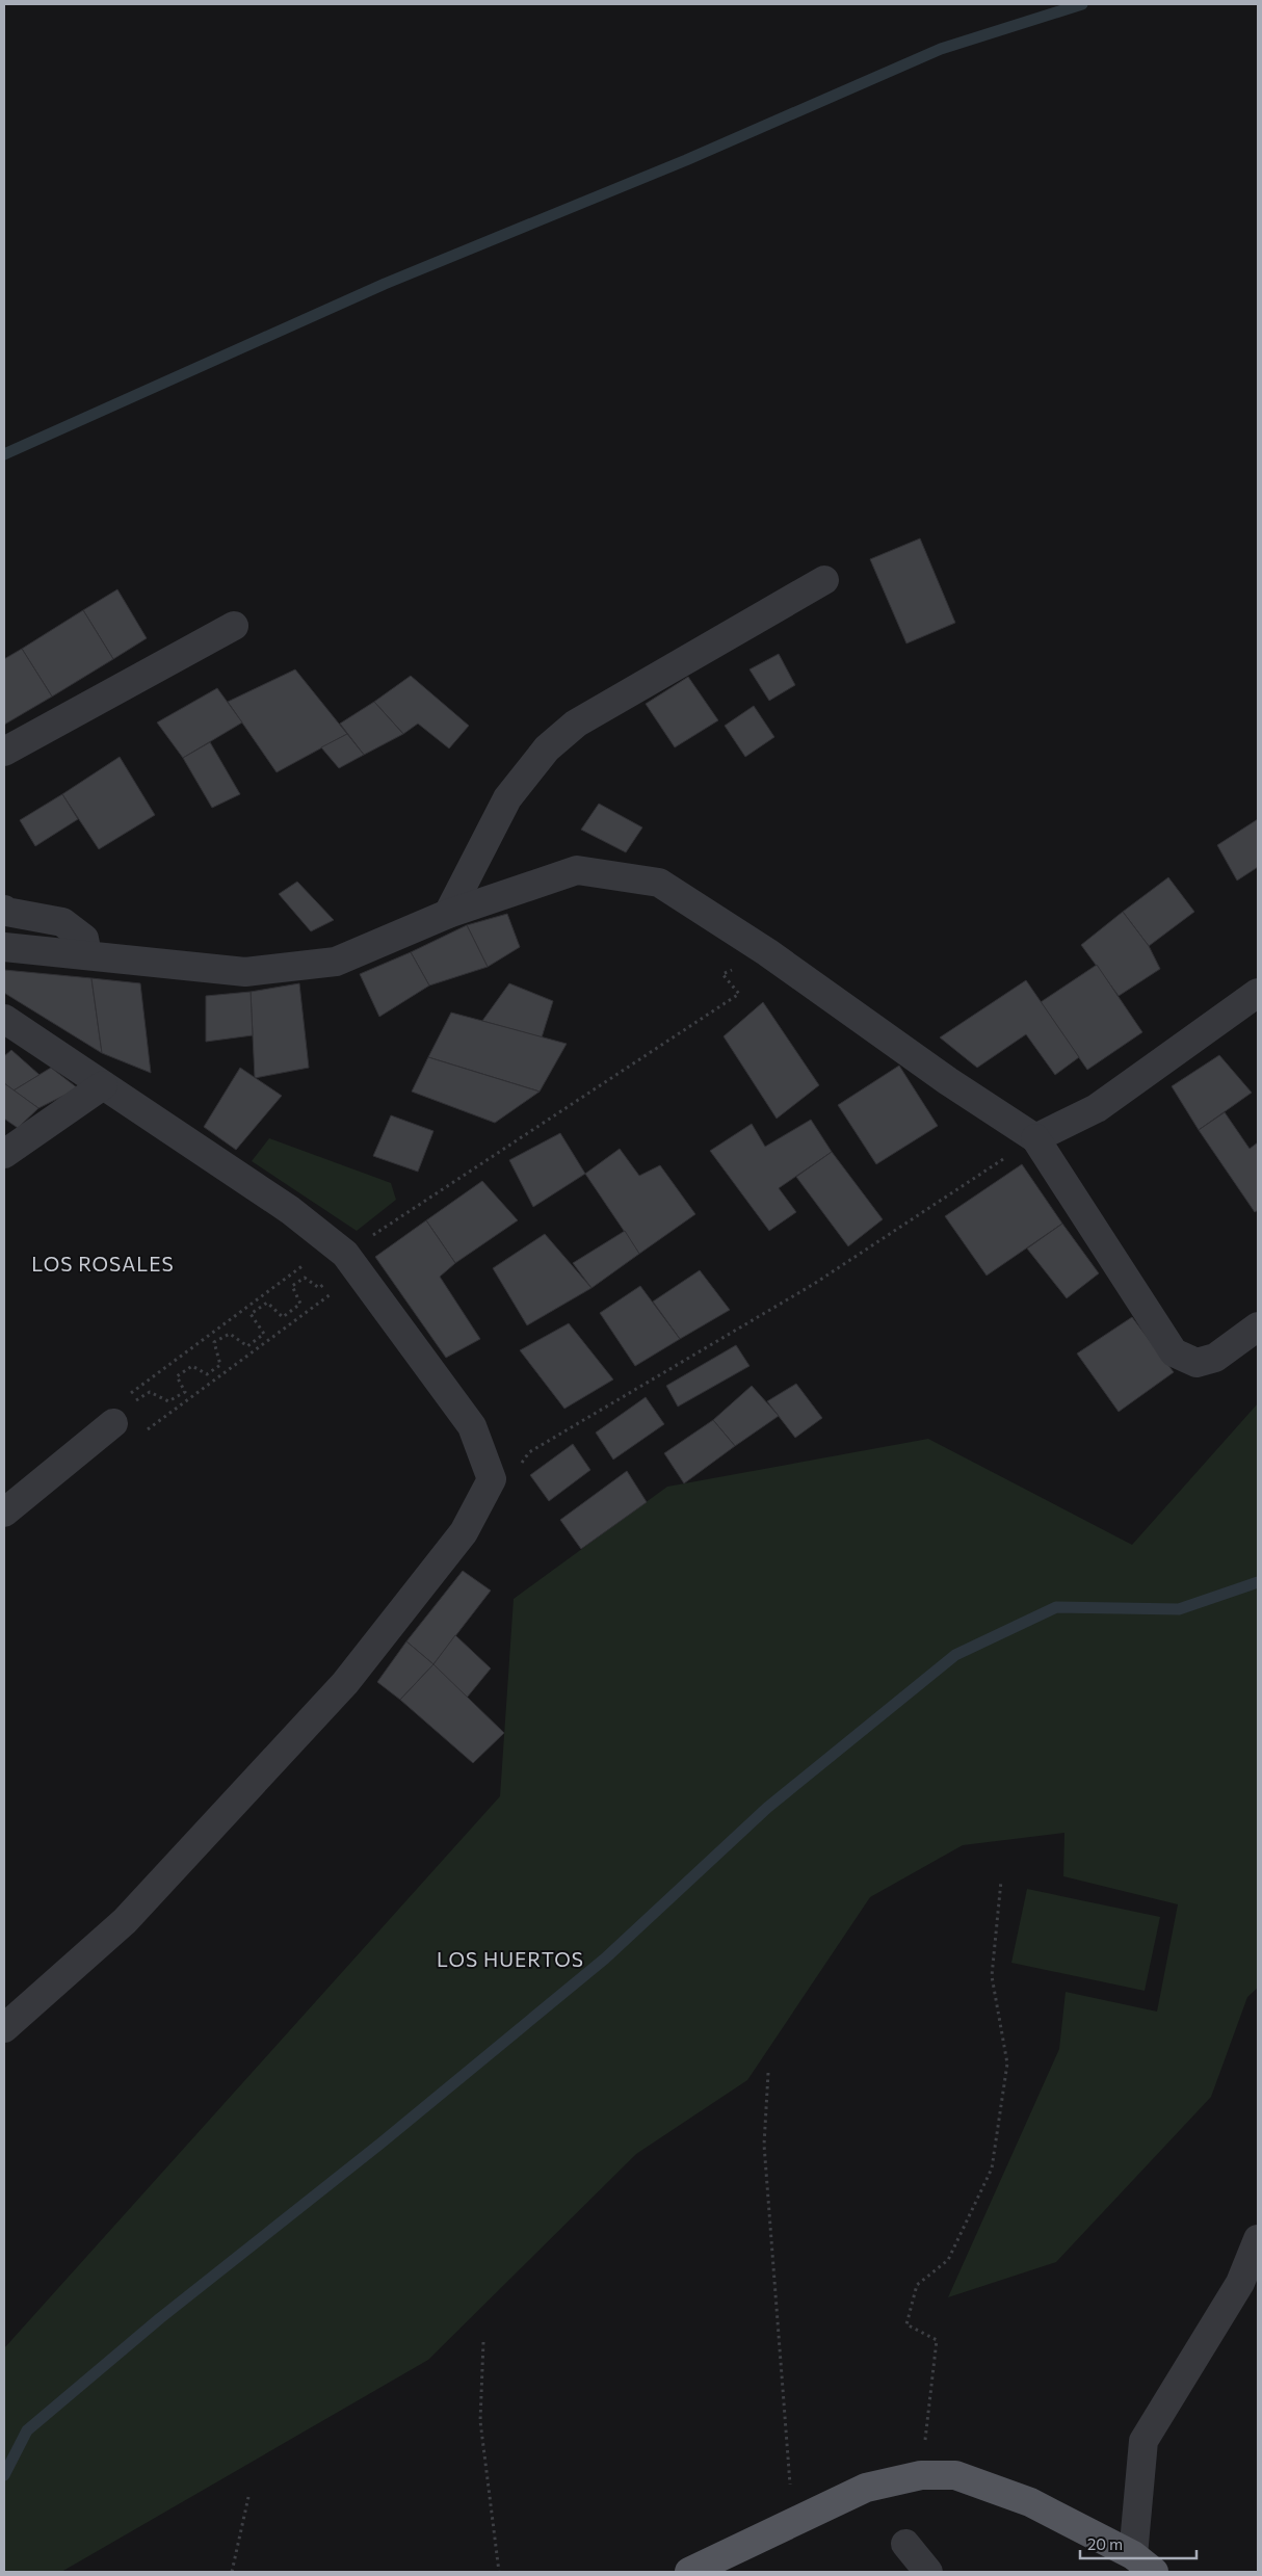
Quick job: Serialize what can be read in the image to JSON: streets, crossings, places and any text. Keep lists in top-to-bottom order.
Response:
{
  "districts": ["LOS ROSALES", "LOS HUERTOS"],
  "scale_bar": "20 m"
}
